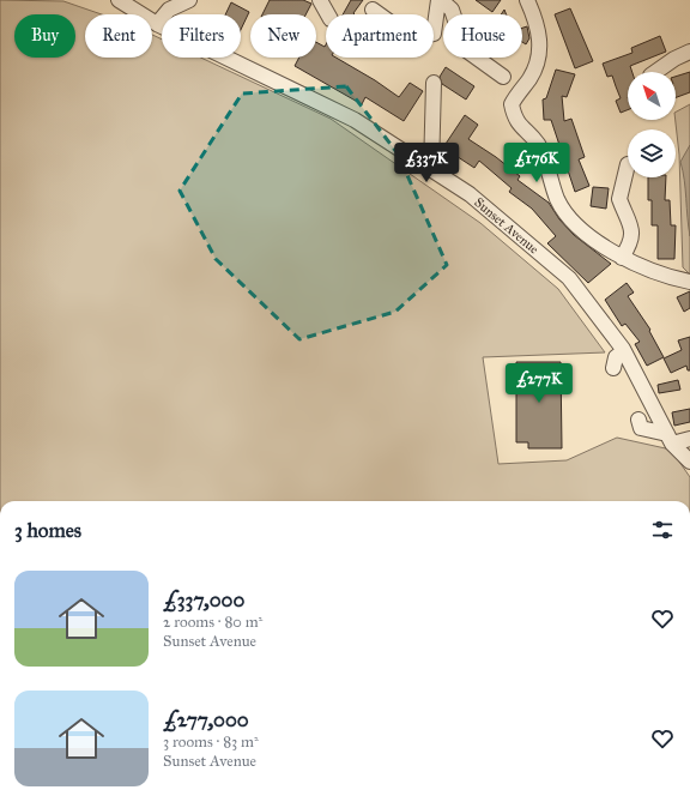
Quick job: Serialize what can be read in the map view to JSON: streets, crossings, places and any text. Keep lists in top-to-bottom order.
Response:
{
  "streets": {
    "street": ["Sunset Avenue"]
  },
  "north": "top left",
  "page": {
    "chip": [
      "Buy",
      "Rent",
      "Filters",
      "New",
      "Apartment",
      "House"
    ],
    "price": ["£337K", "£176K", "£277K"],
    "heading": "3 homes",
    "list": [
      {
        "name": "£337,000",
        "note": "2 rooms · 80 m² · Sunset Avenue"
      },
      {
        "name": "£277,000",
        "note": "3 rooms · 83 m² · Sunset Avenue"
      }
    ]
  }
}
